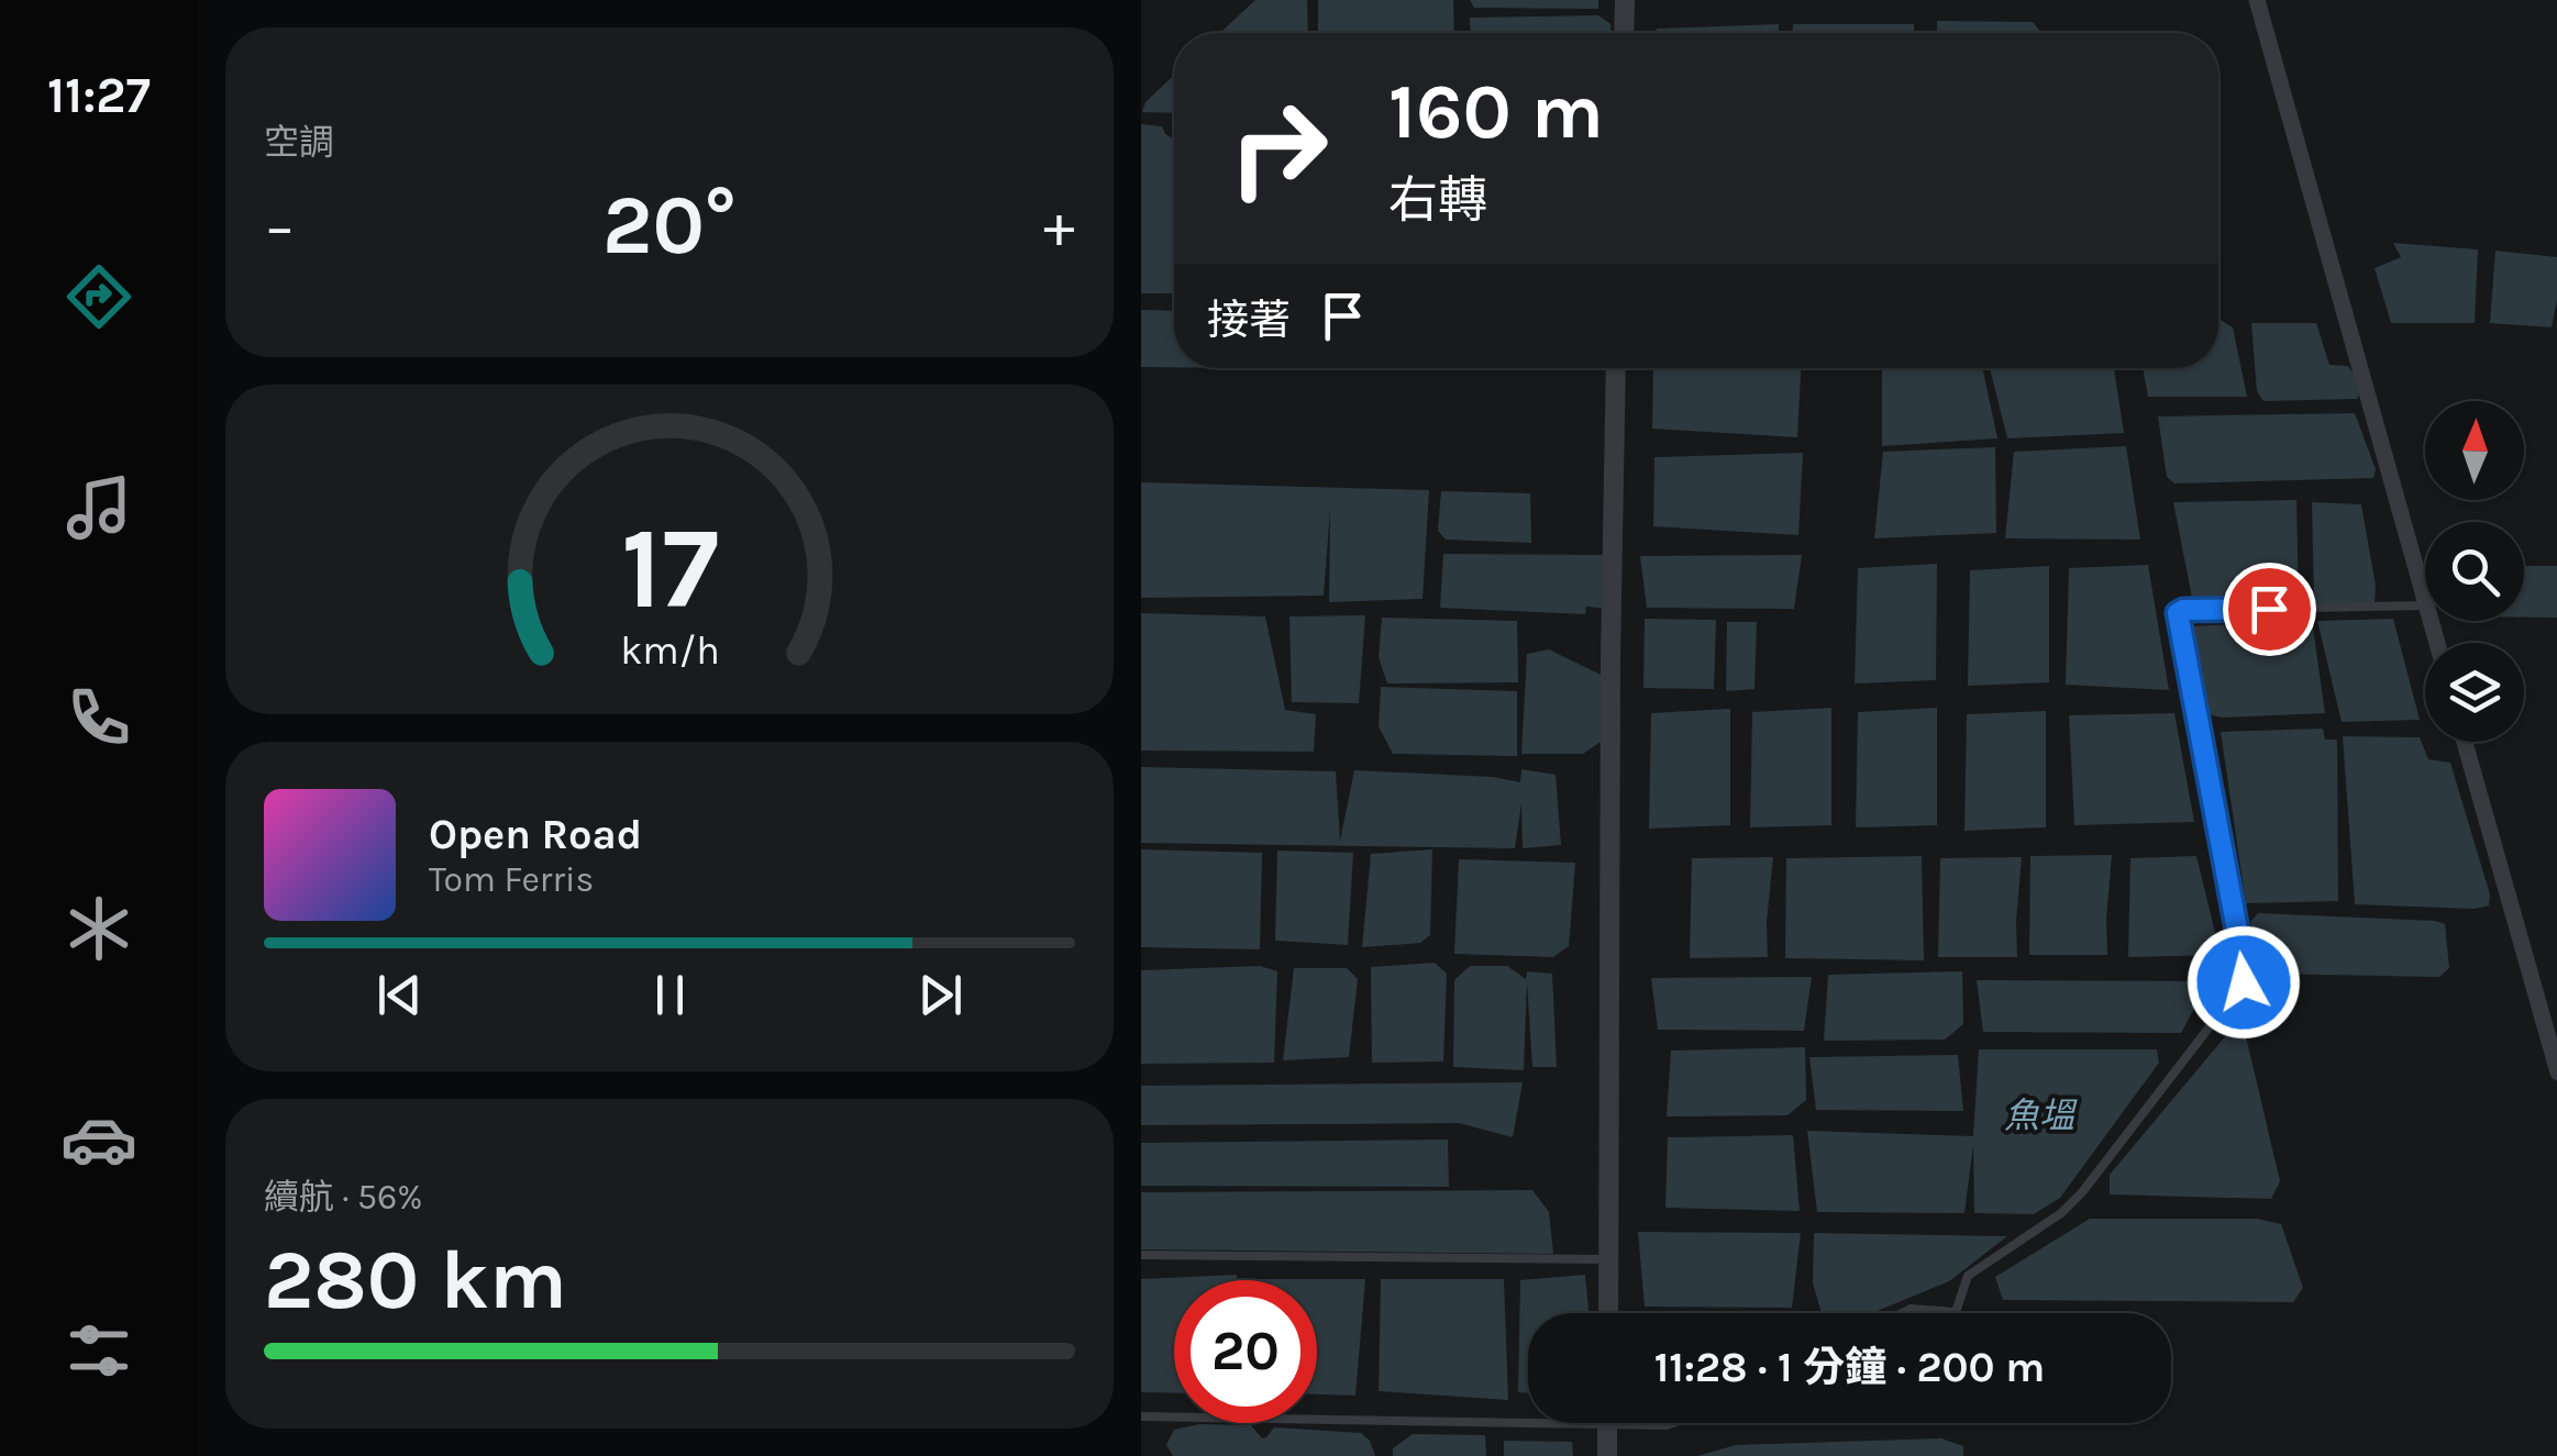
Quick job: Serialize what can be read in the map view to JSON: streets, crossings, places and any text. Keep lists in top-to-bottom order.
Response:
{
  "water": ["魚塭"],
  "north": "top",
  "page": {
    "tabs": "11:27",
    "tile": [
      "空調",
      ["續航 · 56%", "280 km"]
    ],
    "turn": ["160 m", "右轉"],
    "heat": ["−", "20°", "+"],
    "then": "接著",
    "song": ["Open Road", "Tom Ferris"],
    "limit": "20",
    "trip": "11:28 · 1 分鐘 · 200 m",
    "gauge": ["17", "km/h"]
  }
}
